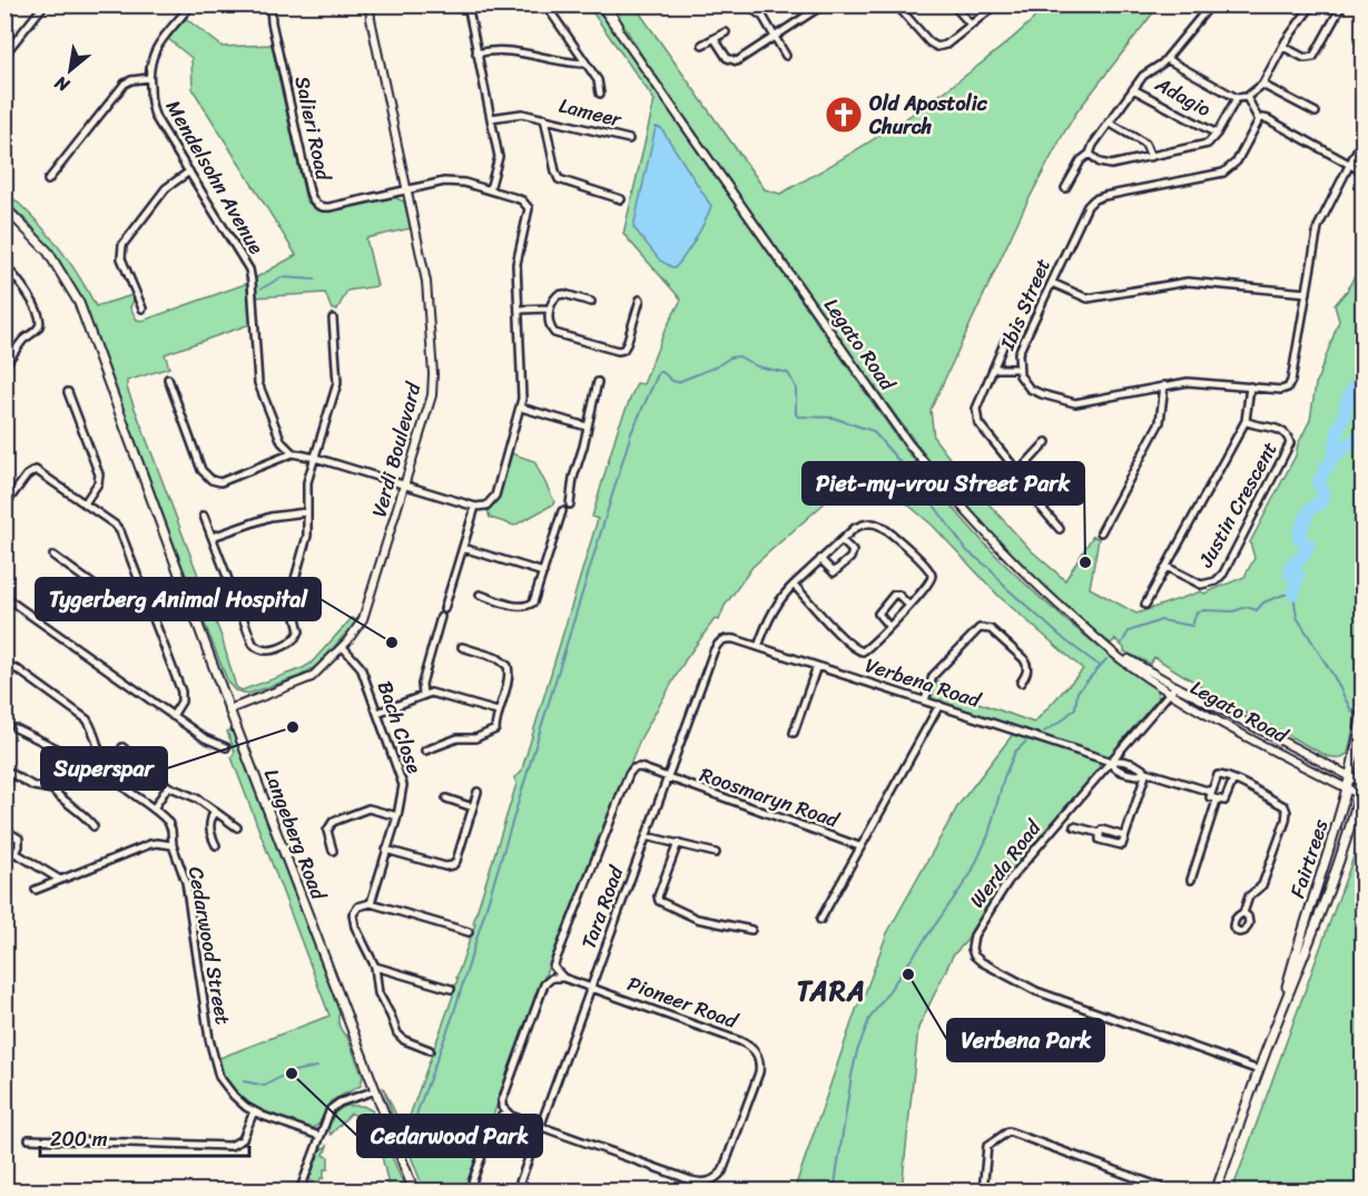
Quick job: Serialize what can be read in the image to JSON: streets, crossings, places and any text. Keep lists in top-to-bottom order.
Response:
{
  "streets": {
    "main road": ["Langeberg Road", "Fairtrees"],
    "street": [
      "Adagio",
      "Lameer",
      "Salieri Road",
      "Mendelsohn Avenue",
      "Ibis Street",
      "Legato Road",
      "Verdi Boulevard",
      "Justin Crescent",
      "Verbena Road",
      "Bach Close",
      "Roosmaryn Road",
      "Werda Road",
      "Tara Road",
      "Cedarwood Street",
      "Pioneer Road"
    ]
  },
  "crossings": [
    ["Salieri Road", "Verdi Boulevard"],
    ["Ibis Street", "Justin Crescent"],
    ["Legato Road", "Fairtrees"],
    ["Legato Road", "Werda Road"],
    ["Verdi Boulevard", "Bach Close"],
    ["Verdi Boulevard", "Langeberg Road"],
    ["Verbena Road", "Werda Road"],
    ["Verbena Road", "Tara Road"],
    ["Roosmaryn Road", "Tara Road"],
    ["Roosmaryn Road", "Pioneer Road"],
    ["Fairtrees", "Werda Road"],
    ["Tara Road", "Pioneer Road"]
  ],
  "districts": ["TARA"],
  "places": {
    "church": ["Old Apostolic Church"],
    "other": [
      "Piet-my-vrou Street Park",
      "Tygerberg Animal Hospital",
      "Superspar",
      "Verbena Park",
      "Cedarwood Park"
    ]
  },
  "scale_bar": "200 m",
  "north": "bottom left"
}
